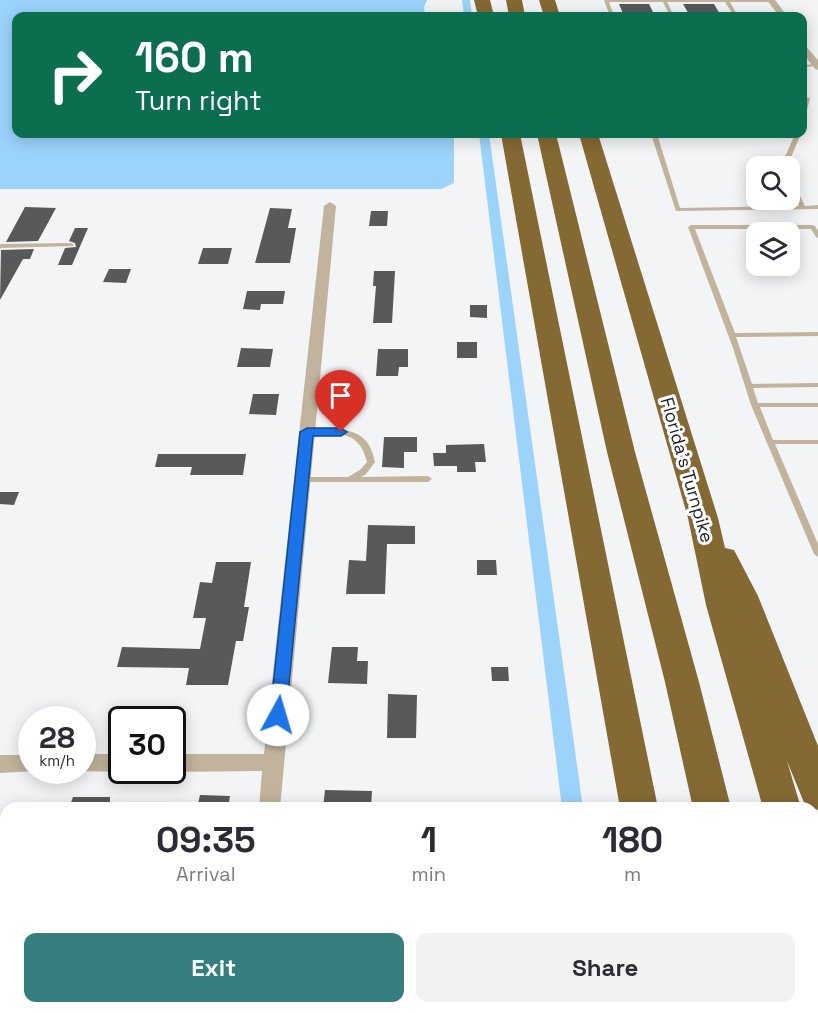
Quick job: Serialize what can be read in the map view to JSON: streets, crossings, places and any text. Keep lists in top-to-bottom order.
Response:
{
  "streets": {
    "highway": ["Florida's Turnpike"]
  },
  "page": {
    "turn": ["160 m", "Turn right"],
    "speed": "28 km/h",
    "limit": "30",
    "eta": [
      "09:35",
      "Arrival",
      "1",
      "min",
      "180",
      "m"
    ],
    "buttons": ["Exit", "Share"]
  }
}
